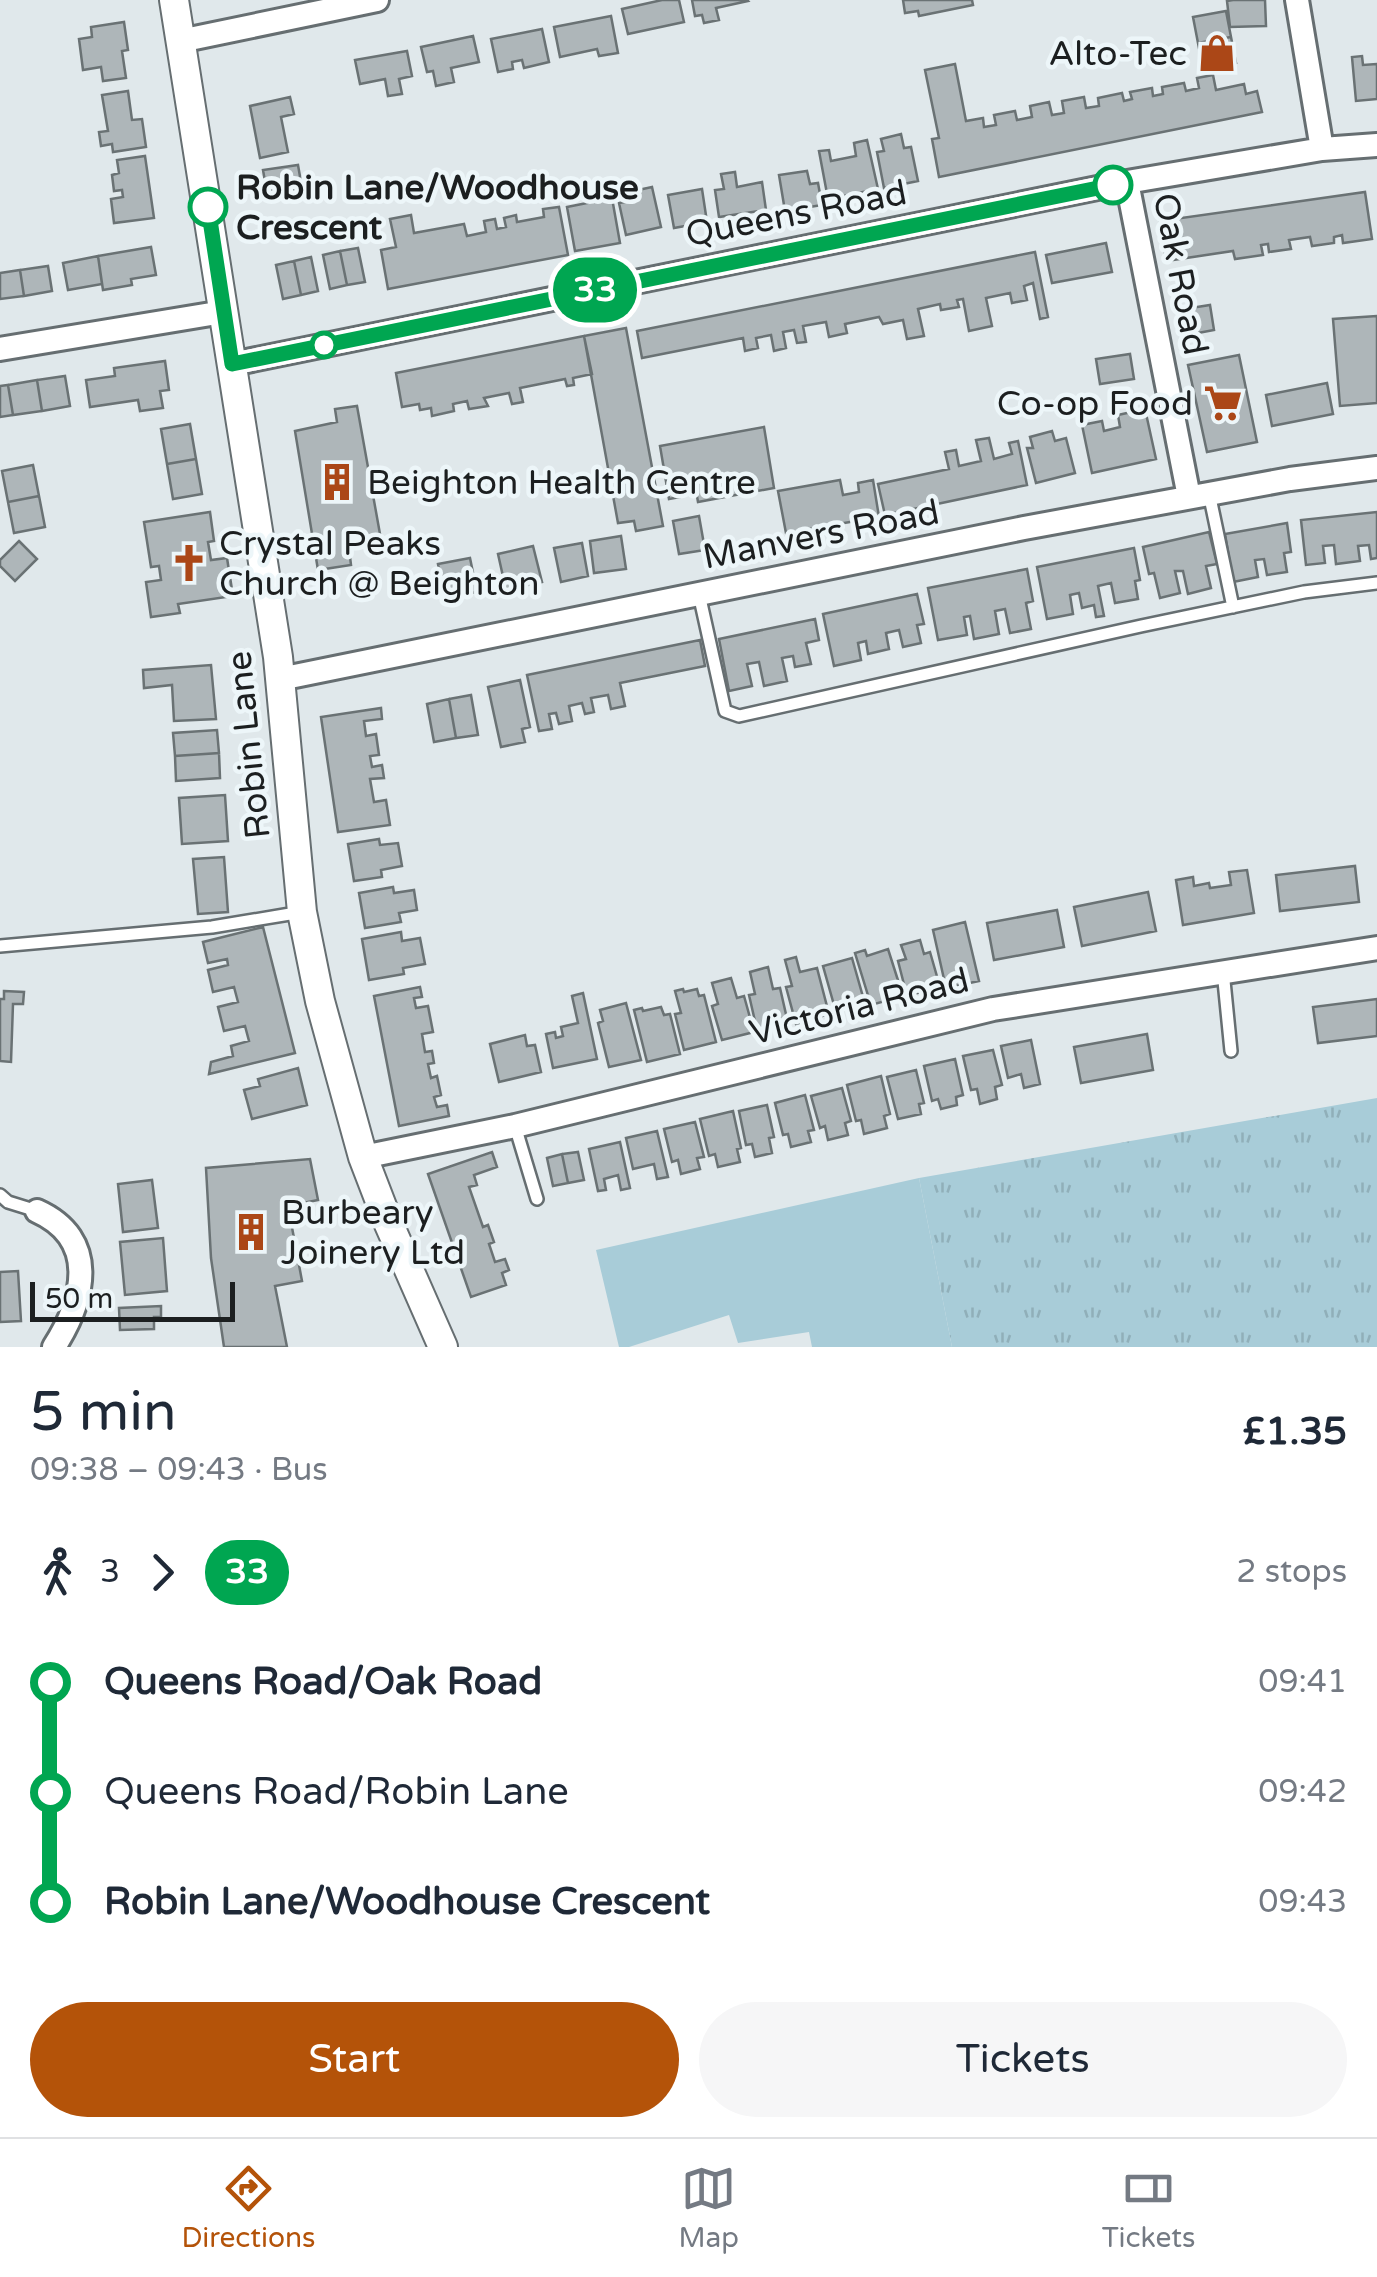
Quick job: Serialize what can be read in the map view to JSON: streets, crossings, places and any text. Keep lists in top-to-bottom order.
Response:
{
  "streets": {
    "street": [
      "Queens Road",
      "Oak Road",
      "Manvers Road",
      "Robin Lane",
      "Victoria Road"
    ]
  },
  "crossings": [
    ["Queens Road", "Oak Road"],
    ["Queens Road", "Robin Lane"],
    ["Oak Road", "Manvers Road"],
    ["Manvers Road", "Robin Lane"],
    ["Robin Lane", "Victoria Road"]
  ],
  "places": {
    "shop": ["Alto-Tec"],
    "other": ["Robin Lane/Woodhouse Crescent"],
    "supermarket": ["Co-op Food"],
    "building": ["Beighton Health Centre", "Burbeary Joinery Ltd"],
    "church": ["Crystal Peaks Church @ Beighton"]
  },
  "lines": ["bus line 33"],
  "scale_bar": "50 m",
  "page": {
    "on_map": "33",
    "scale": "50 m",
    "heading": ["5 min", "09:38 – 09:43 · Bus", "£1.35"],
    "legs": ["3", "33", "2 stops"],
    "list": [
      {
        "name": "Queens Road/Oak Road",
        "value": "09:41"
      },
      {
        "name": "Queens Road/Robin Lane",
        "value": "09:42"
      },
      {
        "name": "Robin Lane/Woodhouse Crescent",
        "value": "09:43"
      }
    ],
    "buttons": ["Start", "Tickets"],
    "tabs": ["Directions", "Map", "Tickets"]
  }
}
